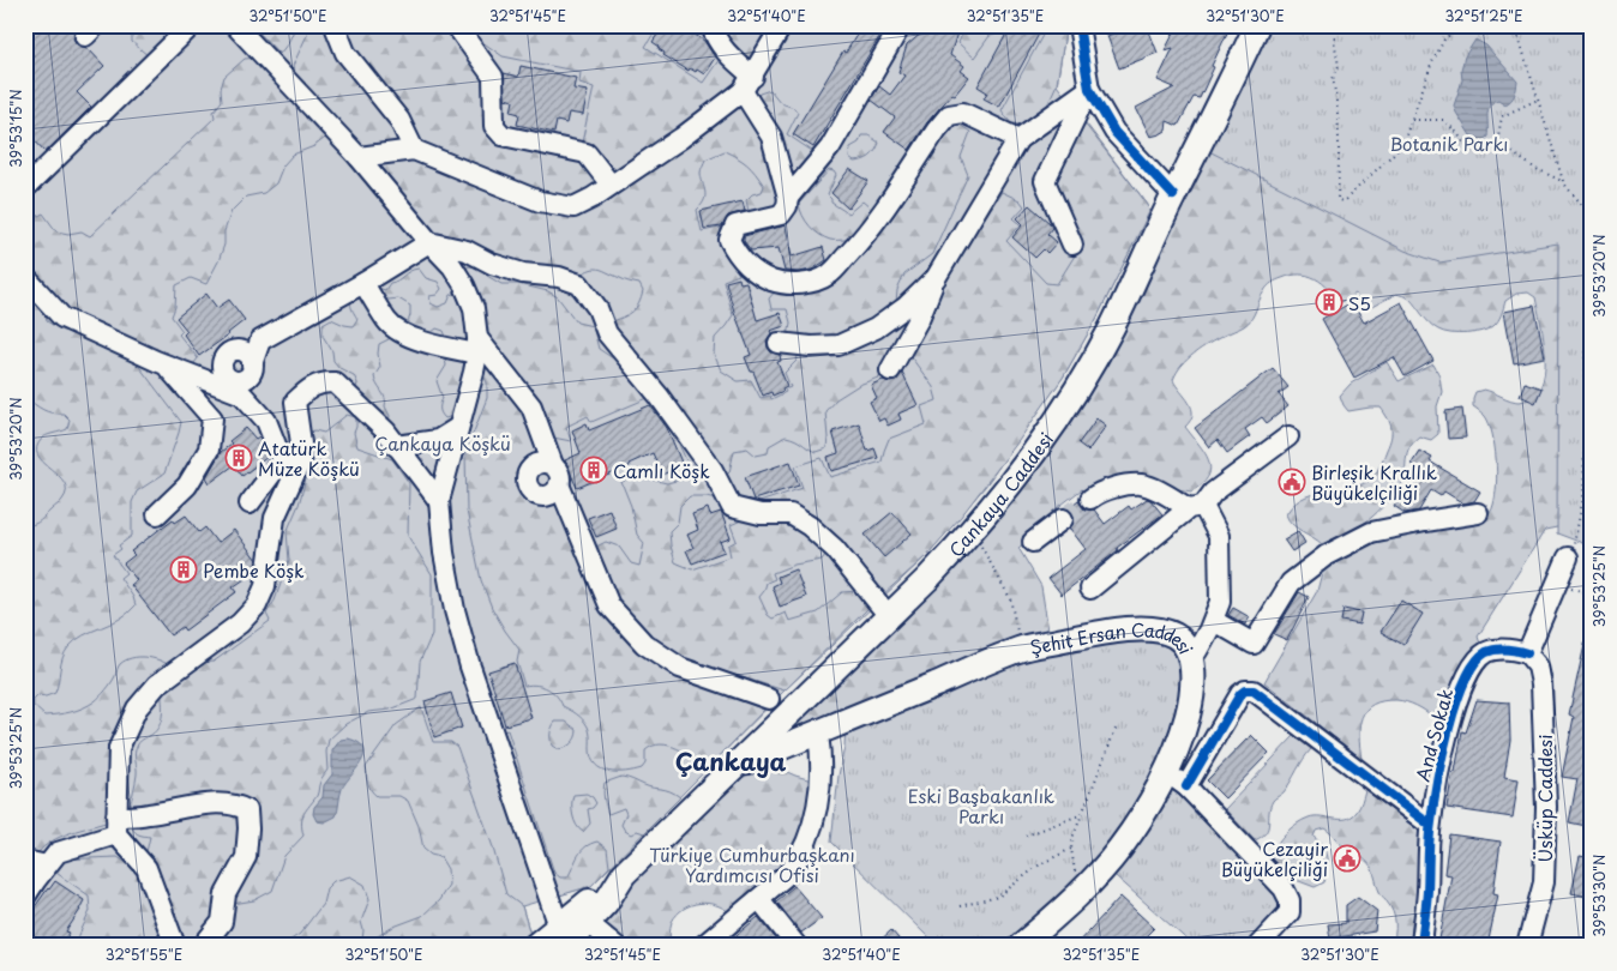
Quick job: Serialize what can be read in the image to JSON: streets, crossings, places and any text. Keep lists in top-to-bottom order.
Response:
{
  "streets": {
    "main road": ["Çankaya Caddesi", "Şehit Ersan Caddesi"],
    "street": ["And Sokak", "Üsküp Caddesi"]
  },
  "crossings": [
    ["Çankaya Caddesi", "Şehit Ersan Caddesi"],
    ["And Sokak", "Üsküp Caddesi"]
  ],
  "districts": ["Çankaya"],
  "parks": [
    "Botanik Parkı",
    "Çankaya Köşkü",
    "Eski Başbakanlık Parkı",
    "Türkiye Cumhurbaşkanı Yardımcısı Ofisi"
  ],
  "places": {
    "building": [
      "S5",
      "Atatürk Müze Köşkü",
      "Camlı Köşk",
      "Pembe Köşk"
    ],
    "public building": ["Birleşik Krallık Büyükelçiliği", "Cezayir Büyükelçiliği"]
  },
  "coordinates": [
    "32°51'50\"E",
    "32°51'45\"E",
    "32°51'40\"E",
    "32°51'35\"E",
    "32°51'30\"E",
    "32°51'25\"E",
    "39°53'15\"N",
    "39°53'20\"N",
    "39°53'25\"N",
    "39°53'30\"N",
    "32°51'55\"E"
  ]
}
